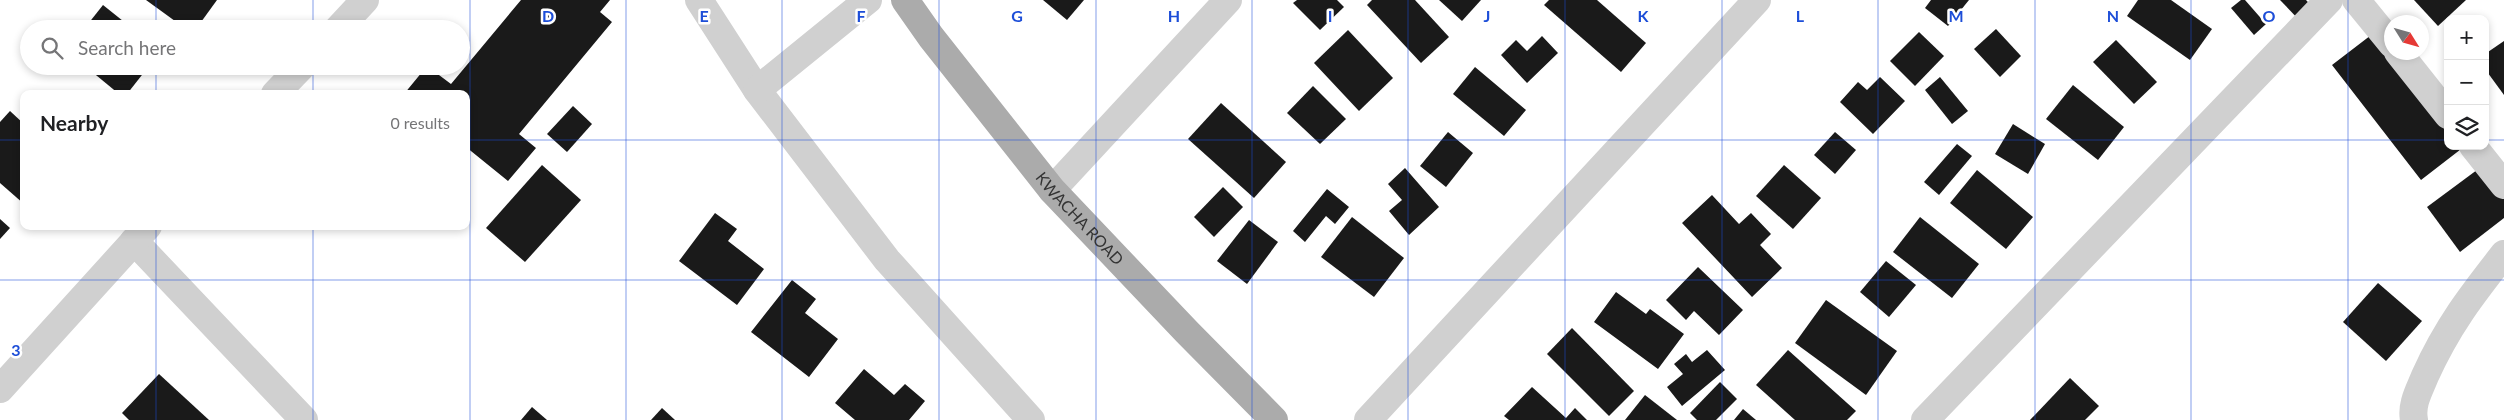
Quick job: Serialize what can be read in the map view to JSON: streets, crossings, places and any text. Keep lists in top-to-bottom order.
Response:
{
  "streets": {
    "main road": ["KWACHA ROAD"]
  },
  "north": "bottom right",
  "page": {
    "map_buttons": ["+", "−"],
    "search": "Search here",
    "heading": ["Nearby", "0 results"]
  },
  "grid": {
    "columns": [
      "D",
      "E",
      "F",
      "G",
      "H",
      "I",
      "J",
      "K",
      "L",
      "M",
      "N",
      "O"
    ],
    "rows": ["3"]
  }
}
